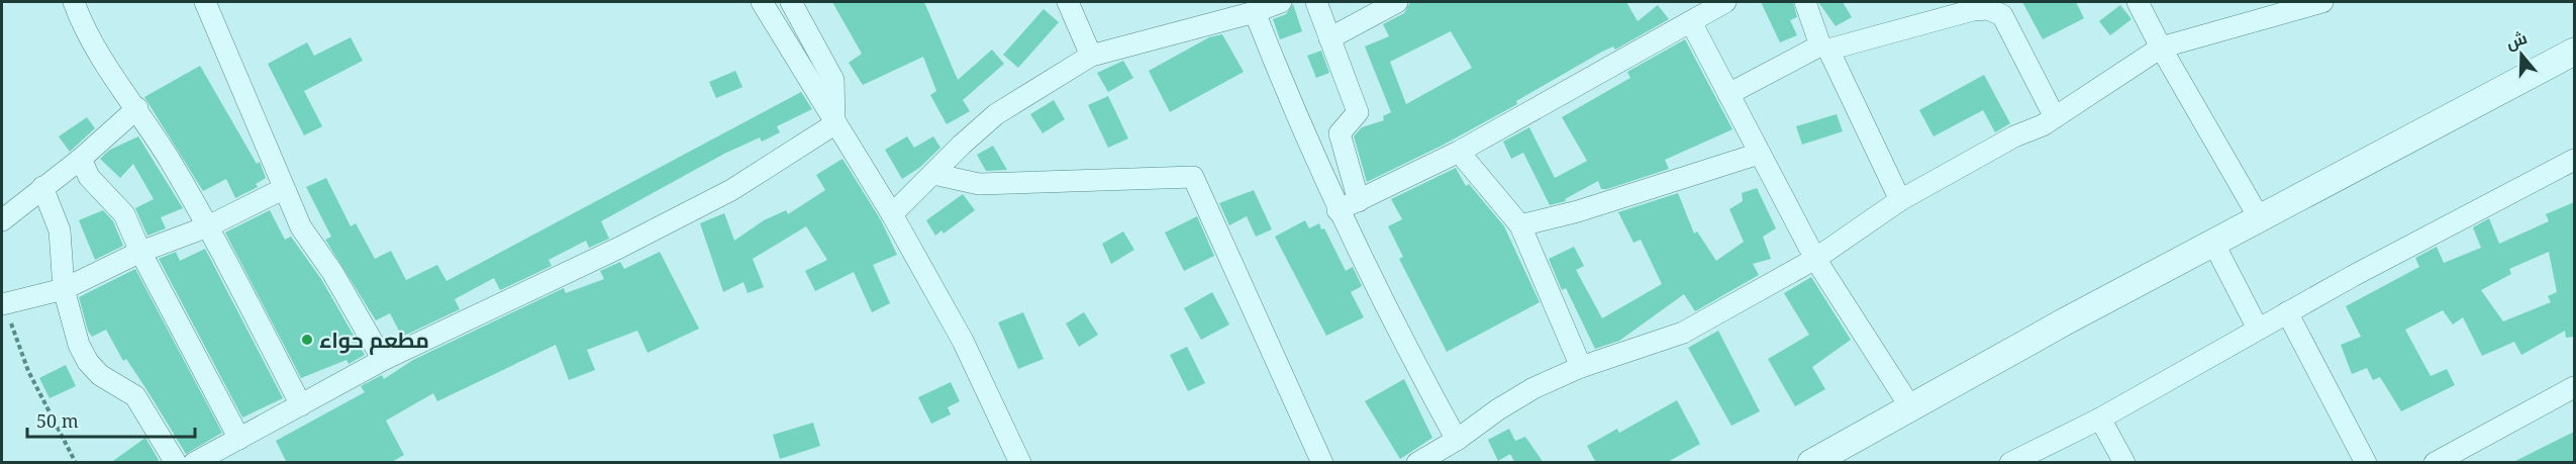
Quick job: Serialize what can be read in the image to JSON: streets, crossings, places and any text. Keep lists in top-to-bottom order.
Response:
{
  "places": ["مطعم حواء"],
  "scale_bar": "50 m",
  "north": "top"
}
